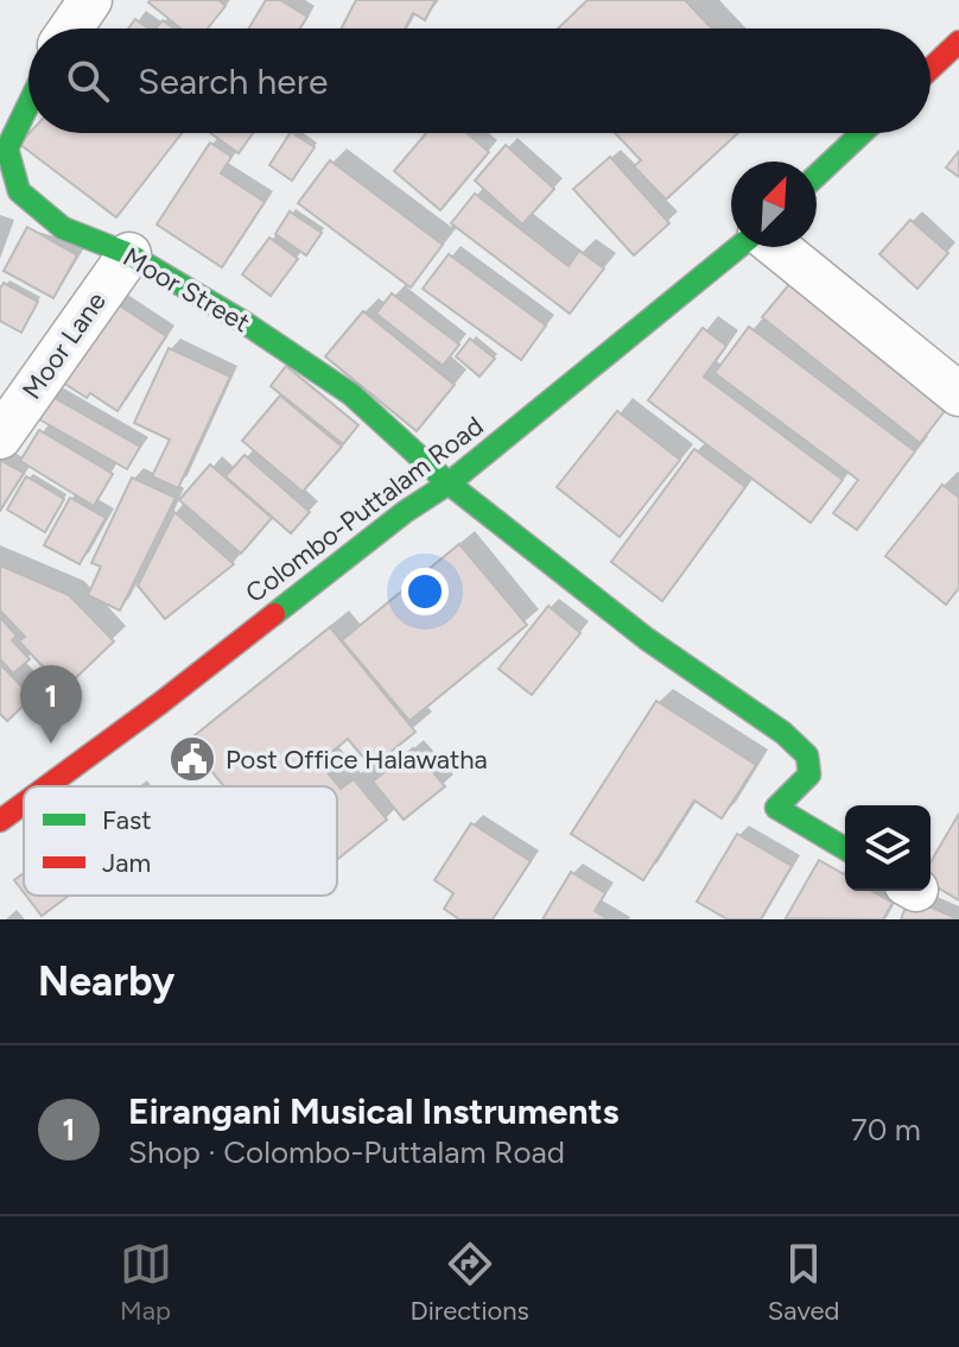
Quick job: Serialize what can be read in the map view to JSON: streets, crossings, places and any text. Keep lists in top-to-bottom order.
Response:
{
  "streets": {
    "main road": ["Moor Street", "Colombo-Puttalam Road"],
    "street": ["Moor Lane"]
  },
  "crossings": [
    ["Moor Street", "Moor Lane"],
    ["Moor Street", "Colombo-Puttalam Road"]
  ],
  "places": {
    "public building": ["Post Office Halawatha"]
  },
  "legend": ["Fast", "Jam"],
  "north": "top right",
  "page": {
    "search": "Search here",
    "pins": "1",
    "heading": "Nearby",
    "list": [
      {
        "mark": "1",
        "name": "Eirangani Musical Instruments",
        "note": "Shop · Colombo-Puttalam Road",
        "value": "70 m"
      }
    ],
    "nav": ["Map", "Directions", "Saved"]
  }
}
